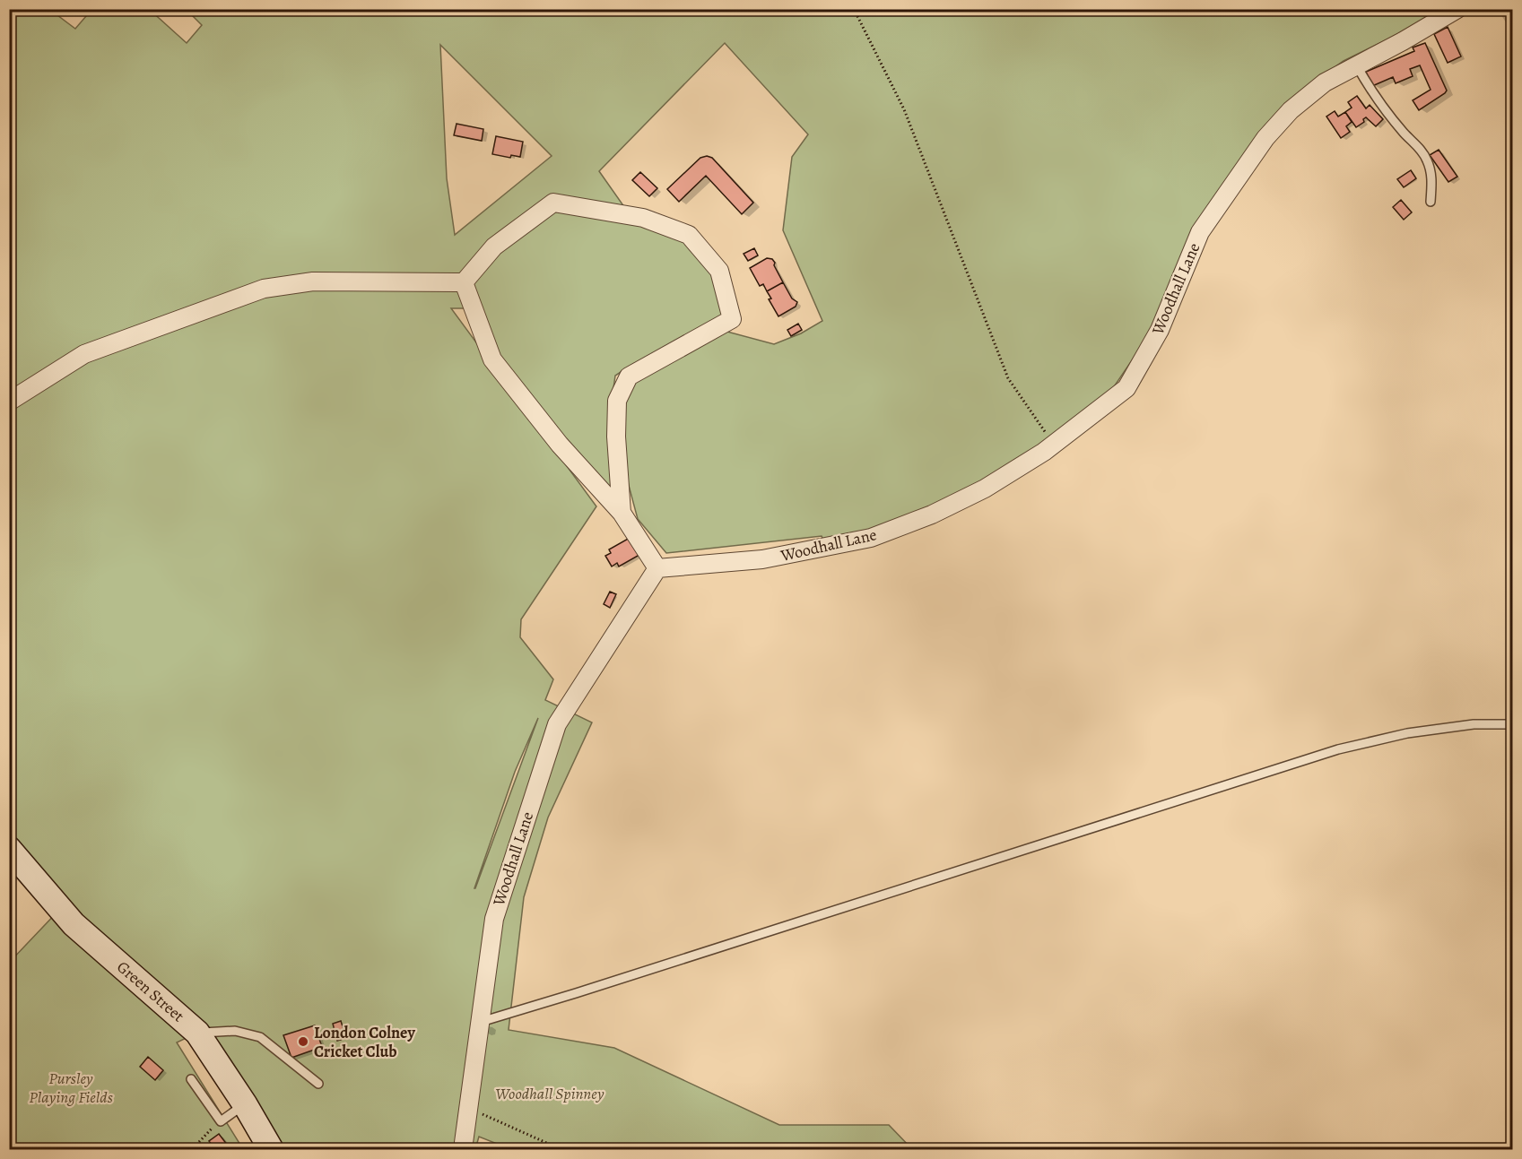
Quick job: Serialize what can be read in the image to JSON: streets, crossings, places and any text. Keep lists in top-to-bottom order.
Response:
{
  "streets": {
    "main road": ["Green Street"],
    "street": ["Woodhall Lane"]
  },
  "parks": ["Pursley Playing Fields", "Woodhall Spinney"],
  "places": ["London Colney Cricket Club"]
}
